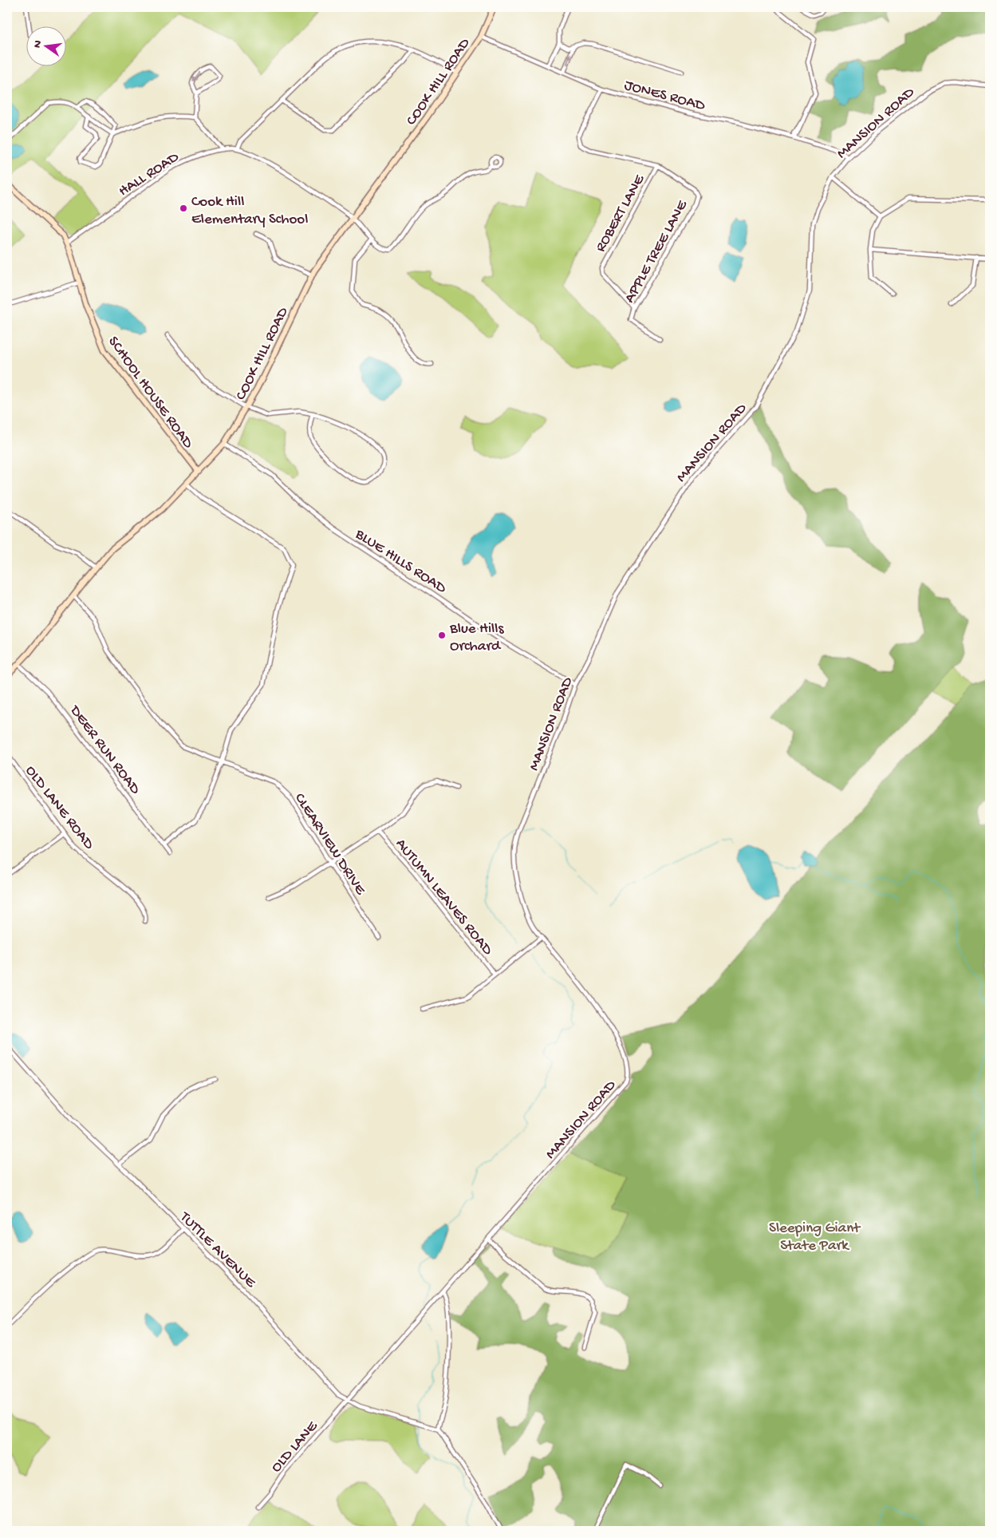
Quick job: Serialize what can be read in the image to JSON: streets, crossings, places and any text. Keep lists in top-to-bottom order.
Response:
{
  "streets": {
    "street": [
      "COOK HILL ROAD",
      "JONES ROAD",
      "MANSION ROAD",
      "HALL ROAD",
      "ROBERT LANE",
      "APPLE TREE LANE",
      "SCHOOL HOUSE ROAD",
      "BLUE HILLS ROAD",
      "DEER RUN ROAD",
      "OLD LANE ROAD",
      "CLEARVIEW DRIVE",
      "AUTUMN LEAVES ROAD",
      "TUTTLE AVENUE",
      "OLD LANE"
    ]
  },
  "crossings": [
    ["COOK HILL ROAD", "JONES ROAD"],
    ["COOK HILL ROAD", "HALL ROAD"],
    ["COOK HILL ROAD", "SCHOOL HOUSE ROAD"],
    ["COOK HILL ROAD", "BLUE HILLS ROAD"],
    ["COOK HILL ROAD", "DEER RUN ROAD"],
    ["COOK HILL ROAD", "CLEARVIEW DRIVE"],
    ["JONES ROAD", "MANSION ROAD"],
    ["JONES ROAD", "APPLE TREE LANE"],
    ["MANSION ROAD", "BLUE HILLS ROAD"],
    ["MANSION ROAD", "TUTTLE AVENUE"],
    ["MANSION ROAD", "OLD LANE"],
    ["HALL ROAD", "SCHOOL HOUSE ROAD"],
    ["ROBERT LANE", "APPLE TREE LANE"],
    ["TUTTLE AVENUE", "OLD LANE"]
  ],
  "parks": ["Sleeping Giant State Park"],
  "places": ["Cook Hill Elementary School", "Blue Hills Orchard"],
  "north": "left"
}
